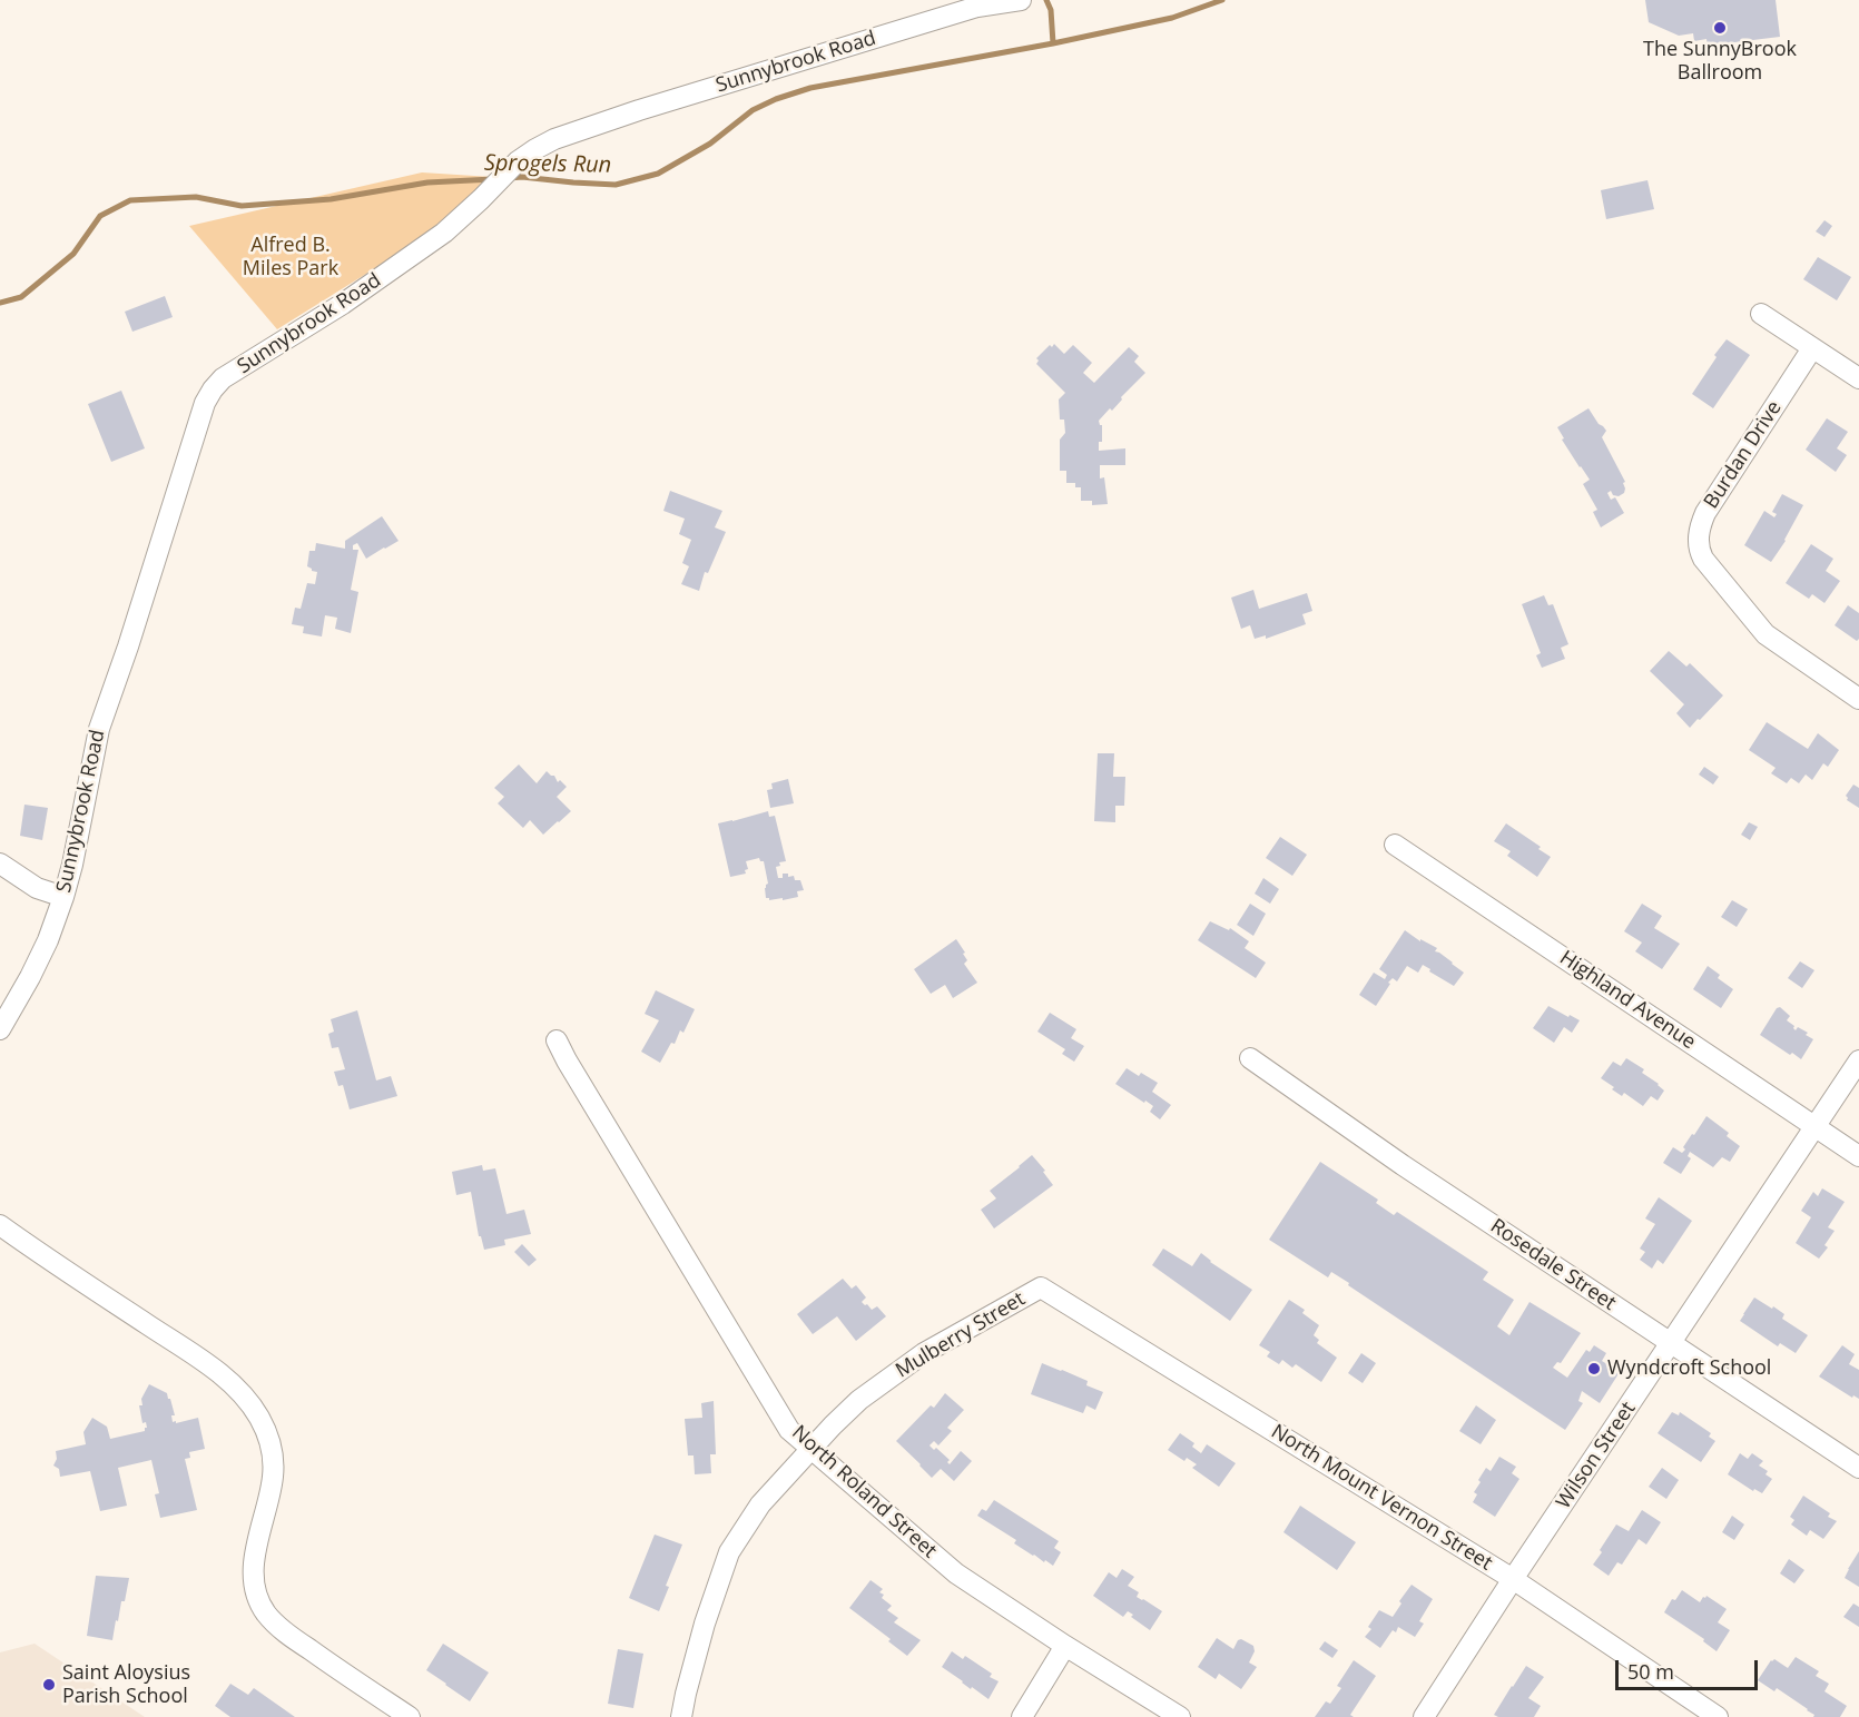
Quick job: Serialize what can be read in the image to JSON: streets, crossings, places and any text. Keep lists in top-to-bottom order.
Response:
{
  "streets": {
    "street": [
      "Sunnybrook Road",
      "Burdan Drive",
      "Highland Avenue",
      "Rosedale Street",
      "Mulberry Street",
      "Wilson Street",
      "North Roland Street",
      "North Mount Vernon Street"
    ]
  },
  "crossings": [
    ["Highland Avenue", "Wilson Street"],
    ["Rosedale Street", "Wilson Street"],
    ["Mulberry Street", "North Roland Street"],
    ["Mulberry Street", "North Mount Vernon Street"],
    ["Wilson Street", "North Mount Vernon Street"]
  ],
  "water": ["Sprogels Run"],
  "parks": ["Alfred B. Miles Park"],
  "places": ["The SunnyBrook Ballroom", "Wyndcroft School", "Saint Aloysius Parish School"],
  "scale_bar": "50 m"
}
